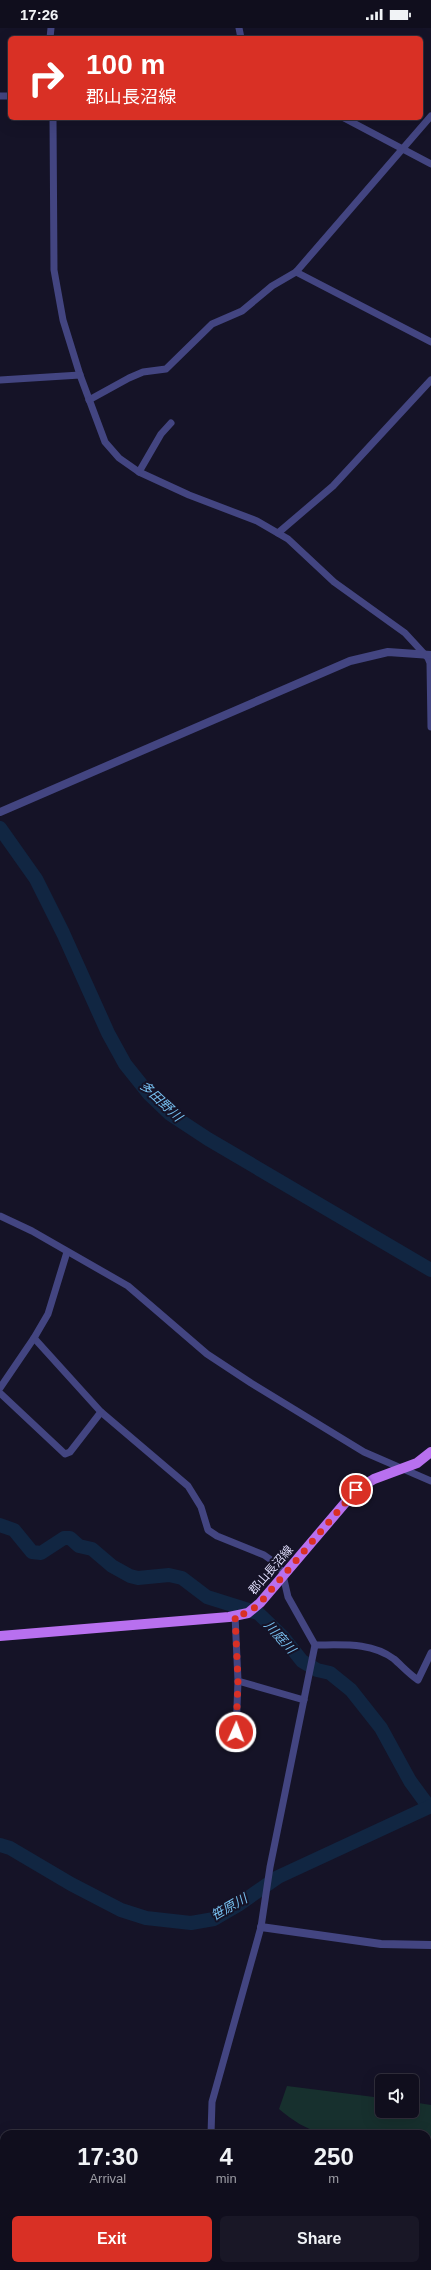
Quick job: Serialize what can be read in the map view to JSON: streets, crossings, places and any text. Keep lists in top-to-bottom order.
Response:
{
  "streets": {
    "main road": ["郡山長沼線"]
  },
  "water": ["多田野川", "川庭川", "笹原川"],
  "page": {
    "status": "17:26",
    "turn": ["100 m", "郡山長沼線"],
    "eta": [
      "17:30",
      "Arrival",
      "4",
      "min",
      "250",
      "m"
    ],
    "buttons": ["Exit", "Share"]
  }
}
